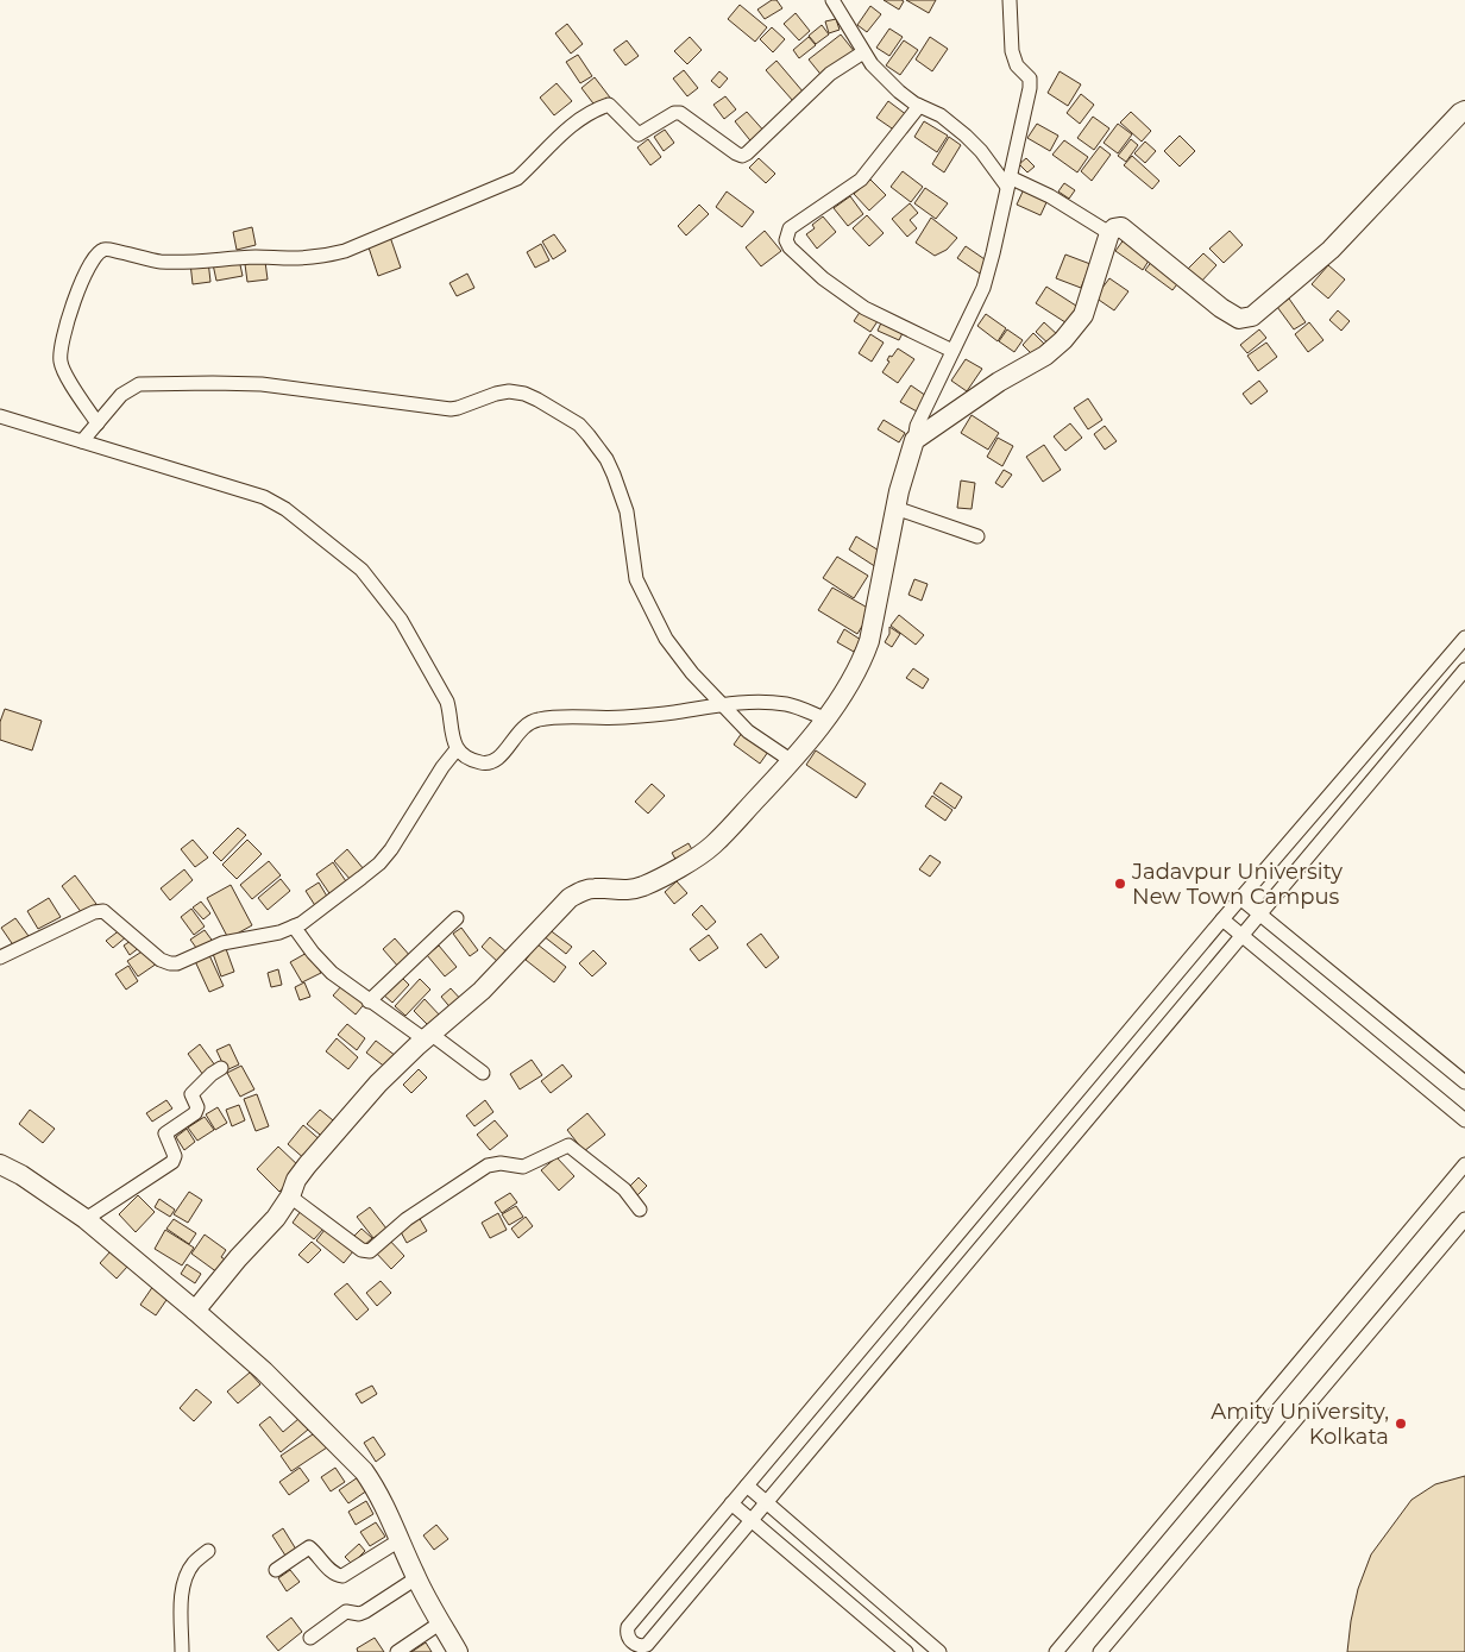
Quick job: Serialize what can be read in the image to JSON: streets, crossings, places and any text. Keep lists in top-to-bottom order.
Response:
{
  "places": ["Jadavpur University New Town Campus", "Amity University, Kolkata"]
}
